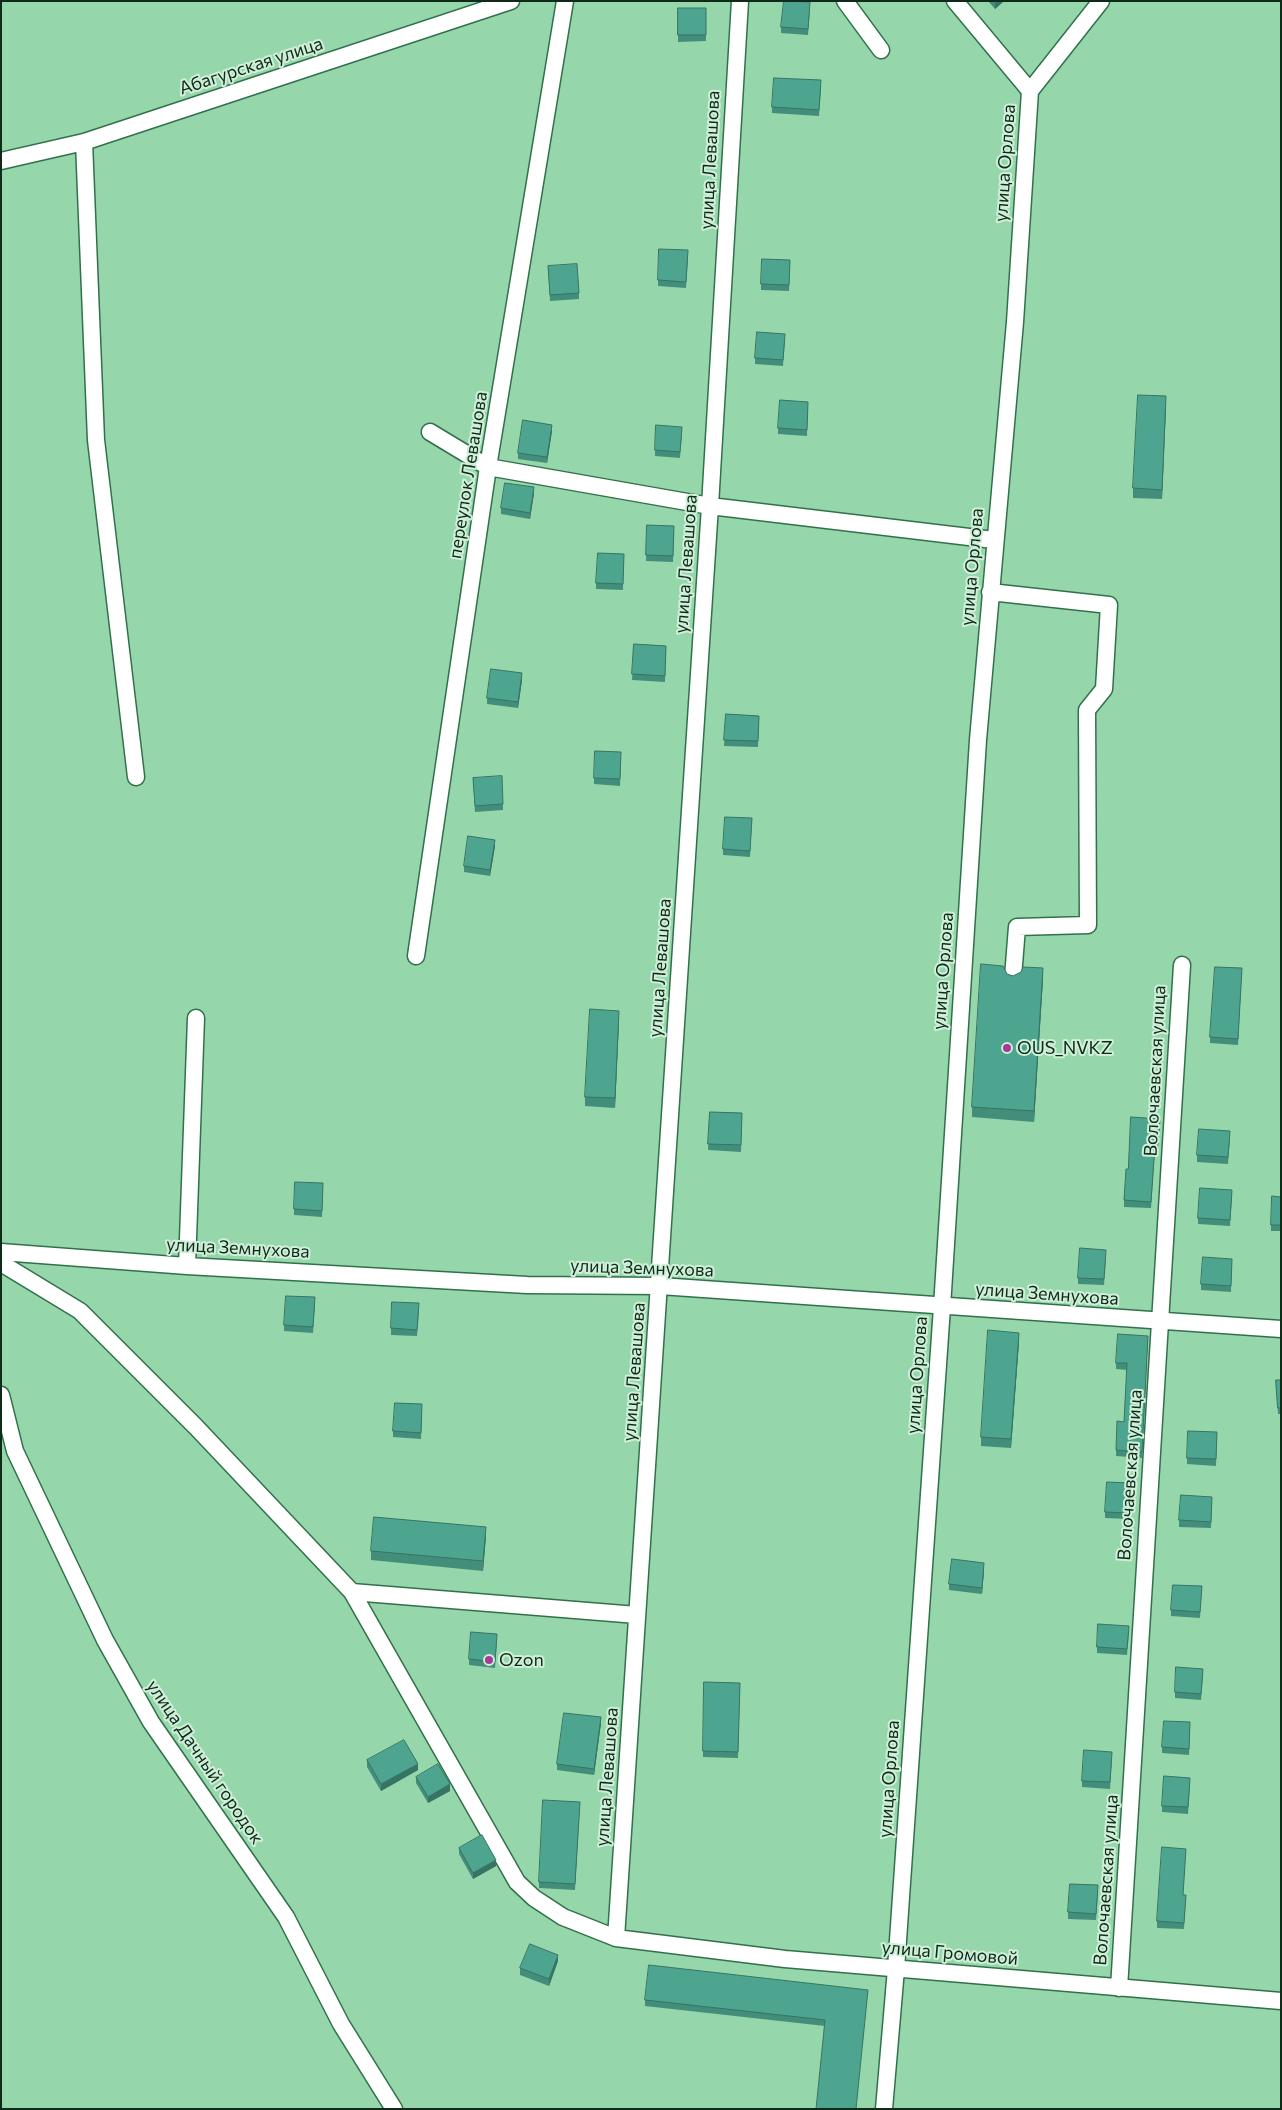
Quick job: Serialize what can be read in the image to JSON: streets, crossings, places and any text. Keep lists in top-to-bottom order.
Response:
{
  "streets": {
    "street": [
      "Абагурская улица",
      "улица Левашова",
      "улица Орлова",
      "переулок Левашова",
      "Волочаевская улица",
      "улица Земнухова",
      "улица Дачный городок",
      "улица Громовой"
    ]
  },
  "crossings": [
    ["улица Левашова", "улица Земнухова"],
    ["улица Левашова", "улица Громовой"],
    ["улица Орлова", "улица Земнухова"],
    ["улица Орлова", "улица Громовой"],
    ["Волочаевская улица", "улица Земнухова"],
    ["Волочаевская улица", "улица Громовой"]
  ],
  "places": ["OUS_NVKZ", "Ozon"]
}
